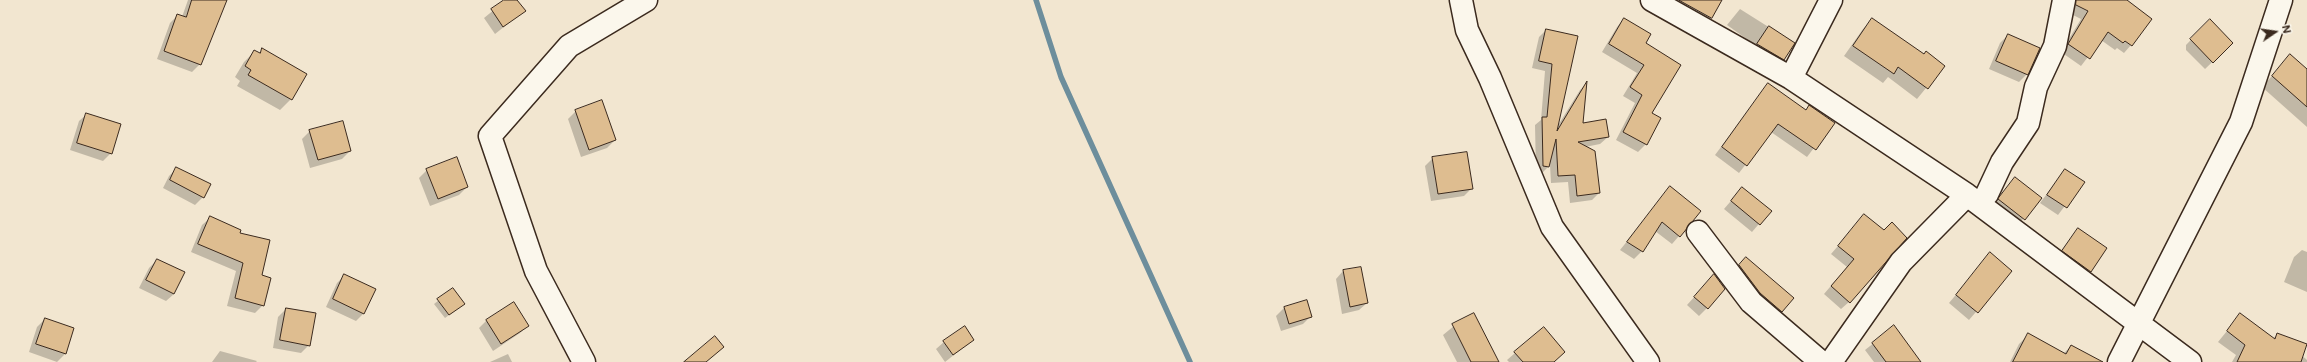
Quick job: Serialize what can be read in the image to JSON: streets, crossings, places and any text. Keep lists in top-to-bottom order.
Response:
{
  "north": "right"
}
